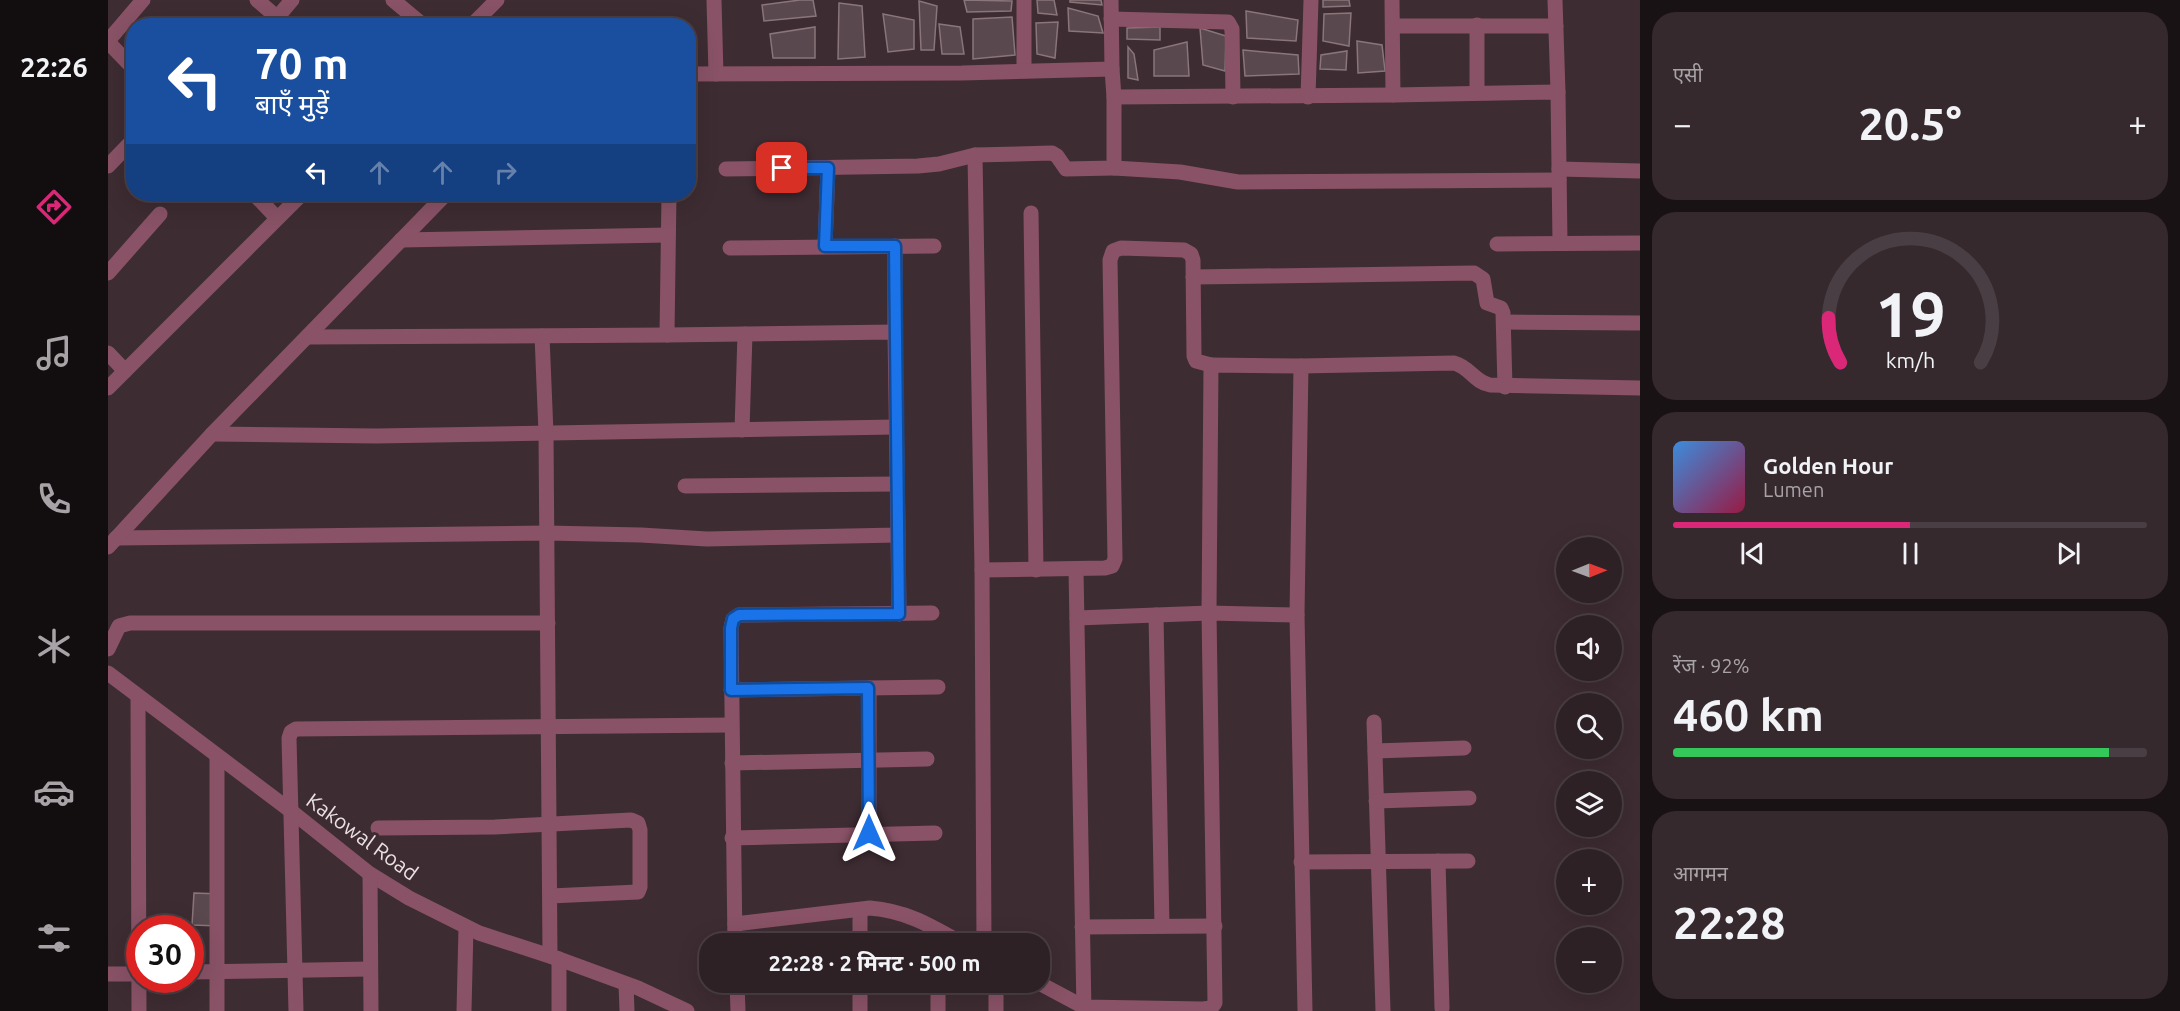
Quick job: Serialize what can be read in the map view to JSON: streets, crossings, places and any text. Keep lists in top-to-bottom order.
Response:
{
  "streets": {
    "street": ["Kakowal Road"]
  },
  "north": "right",
  "page": {
    "tabs": "22:26",
    "tile": [
      "एसी",
      ["रेंज · 92%", "460 km"],
      ["आगमन", "22:28"]
    ],
    "turn": ["70 m", "बाएँ मुड़ें"],
    "heat": ["−", "20.5°", "+"],
    "song": ["Golden Hour", "Lumen"],
    "map_buttons": ["+", "−"],
    "limit": "30",
    "trip": "22:28 · 2 मिनट · 500 m",
    "gauge": ["19", "km/h"]
  }
}
